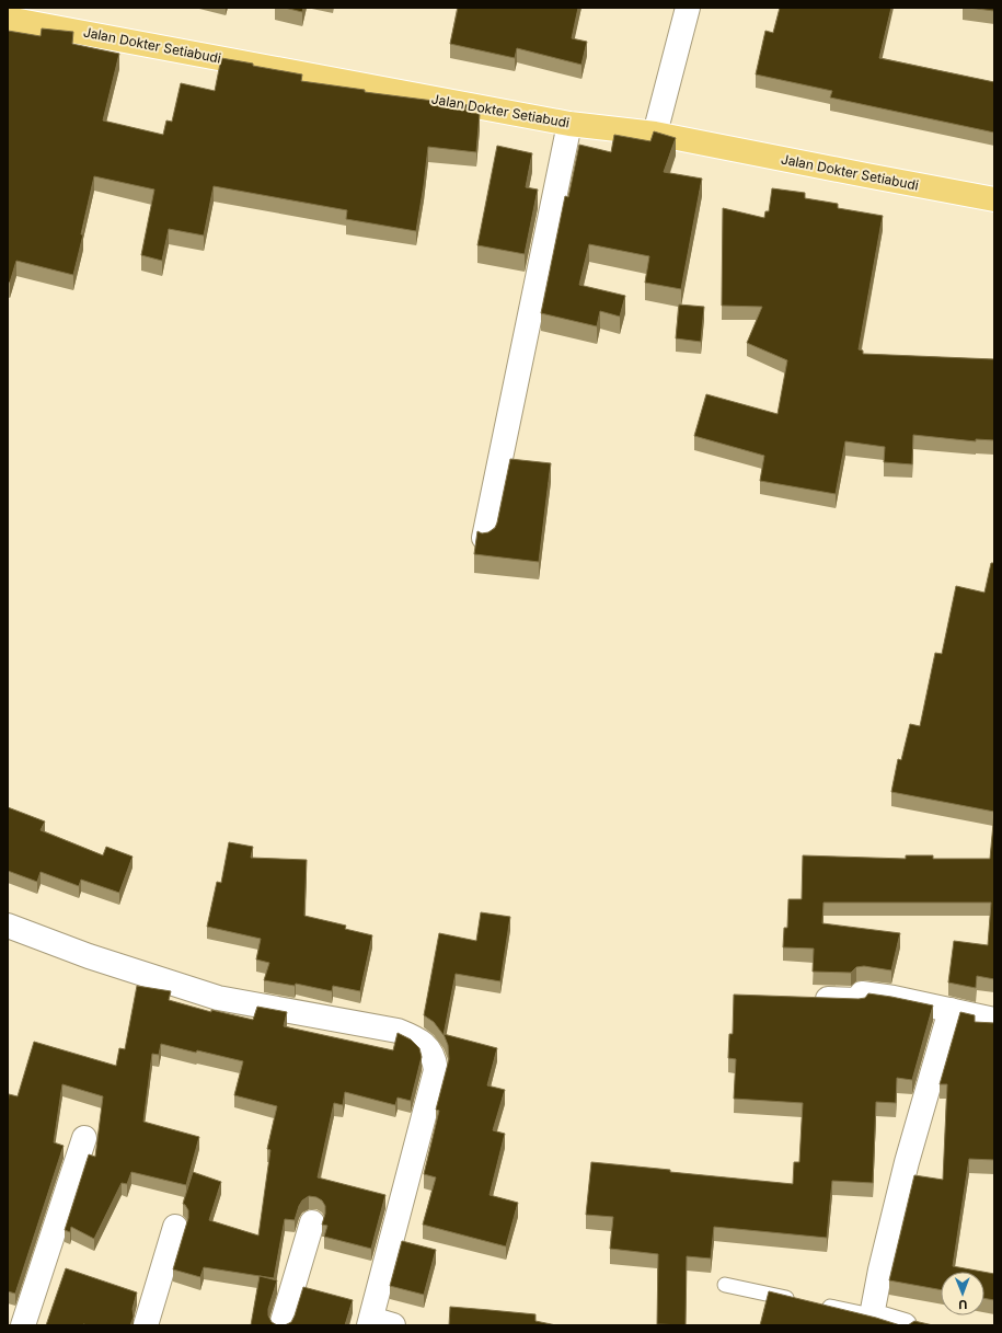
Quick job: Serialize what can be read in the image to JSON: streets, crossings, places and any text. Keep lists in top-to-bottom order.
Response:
{
  "streets": {
    "main road": ["Jalan Dokter Setiabudi"]
  },
  "north": "bottom"
}
